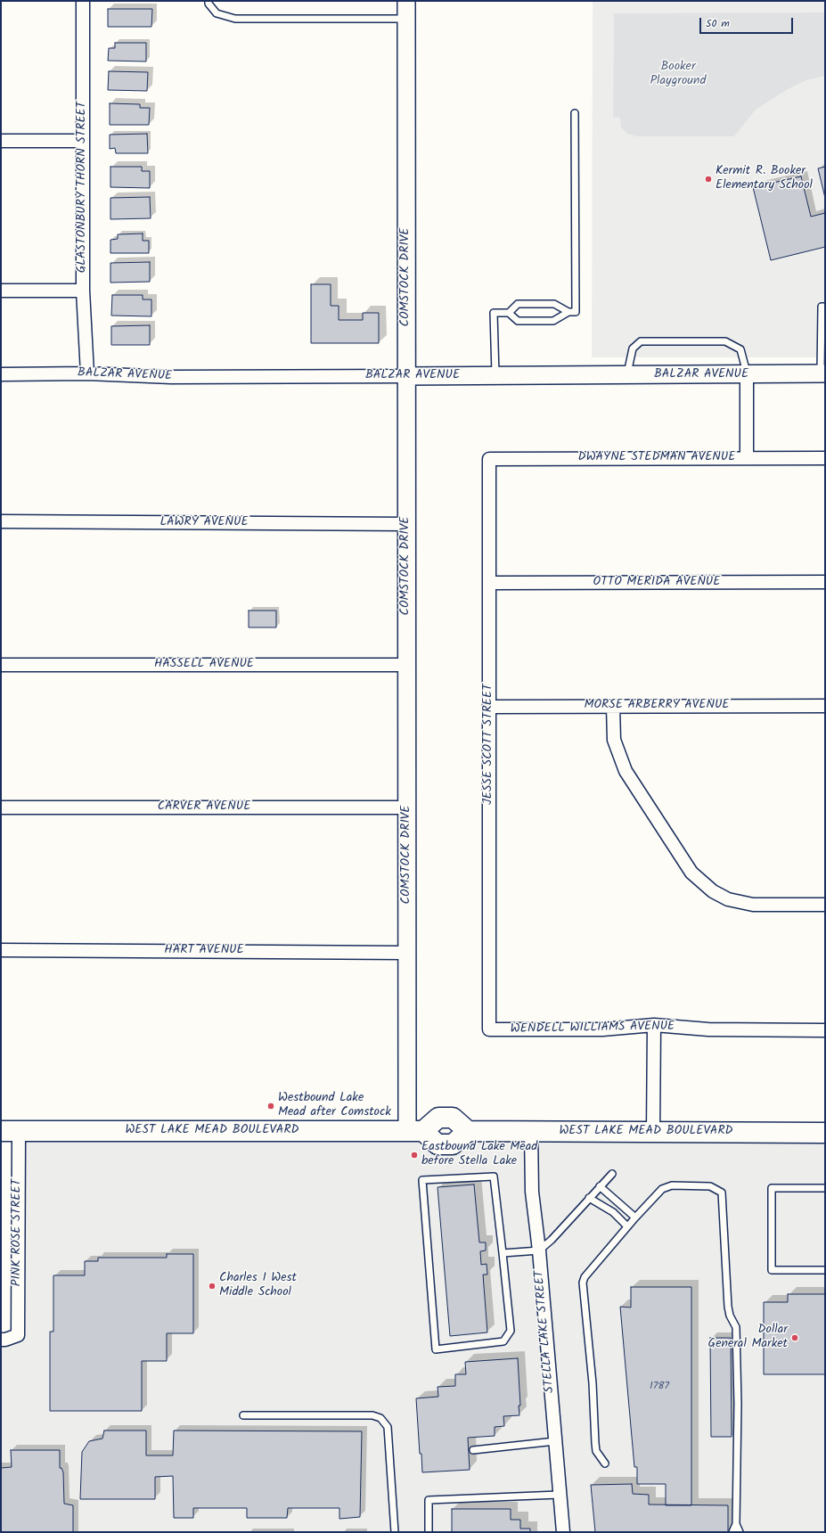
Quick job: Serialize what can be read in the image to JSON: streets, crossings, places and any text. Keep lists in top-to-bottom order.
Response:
{
  "streets": {
    "main road": ["WEST LAKE MEAD BOULEVARD"],
    "street": [
      "GLASTONBURY THORN STREET",
      "COMSTOCK DRIVE",
      "BALZAR AVENUE",
      "DWAYNE STEDMAN AVENUE",
      "LAWRY AVENUE",
      "OTTO MERIDA AVENUE",
      "HASSELL AVENUE",
      "MORSE ARBERRY AVENUE",
      "JESSE SCOTT STREET",
      "CARVER AVENUE",
      "HART AVENUE",
      "WENDELL WILLIAMS AVENUE",
      "PINK ROSE STREET",
      "STELLA LAKE STREET"
    ]
  },
  "crossings": [
    ["GLASTONBURY THORN STREET", "BALZAR AVENUE"],
    ["COMSTOCK DRIVE", "BALZAR AVENUE"],
    ["COMSTOCK DRIVE", "LAWRY AVENUE"],
    ["COMSTOCK DRIVE", "HASSELL AVENUE"],
    ["COMSTOCK DRIVE", "CARVER AVENUE"],
    ["COMSTOCK DRIVE", "HART AVENUE"],
    ["COMSTOCK DRIVE", "WEST LAKE MEAD BOULEVARD"],
    ["DWAYNE STEDMAN AVENUE", "JESSE SCOTT STREET"],
    ["OTTO MERIDA AVENUE", "JESSE SCOTT STREET"],
    ["MORSE ARBERRY AVENUE", "JESSE SCOTT STREET"],
    ["JESSE SCOTT STREET", "WENDELL WILLIAMS AVENUE"],
    ["WEST LAKE MEAD BOULEVARD", "PINK ROSE STREET"],
    ["WEST LAKE MEAD BOULEVARD", "STELLA LAKE STREET"]
  ],
  "parks": ["Booker Playground"],
  "places": [
    "Kermit R. Booker Elementary School",
    "Westbound Lake Mead after Comstock",
    "Eastbound Lake Mead before Stella Lake",
    "Charles I West Middle School",
    "Dollar General Market"
  ],
  "house_numbers": ["1787"],
  "scale_bar": "50 m"
}
